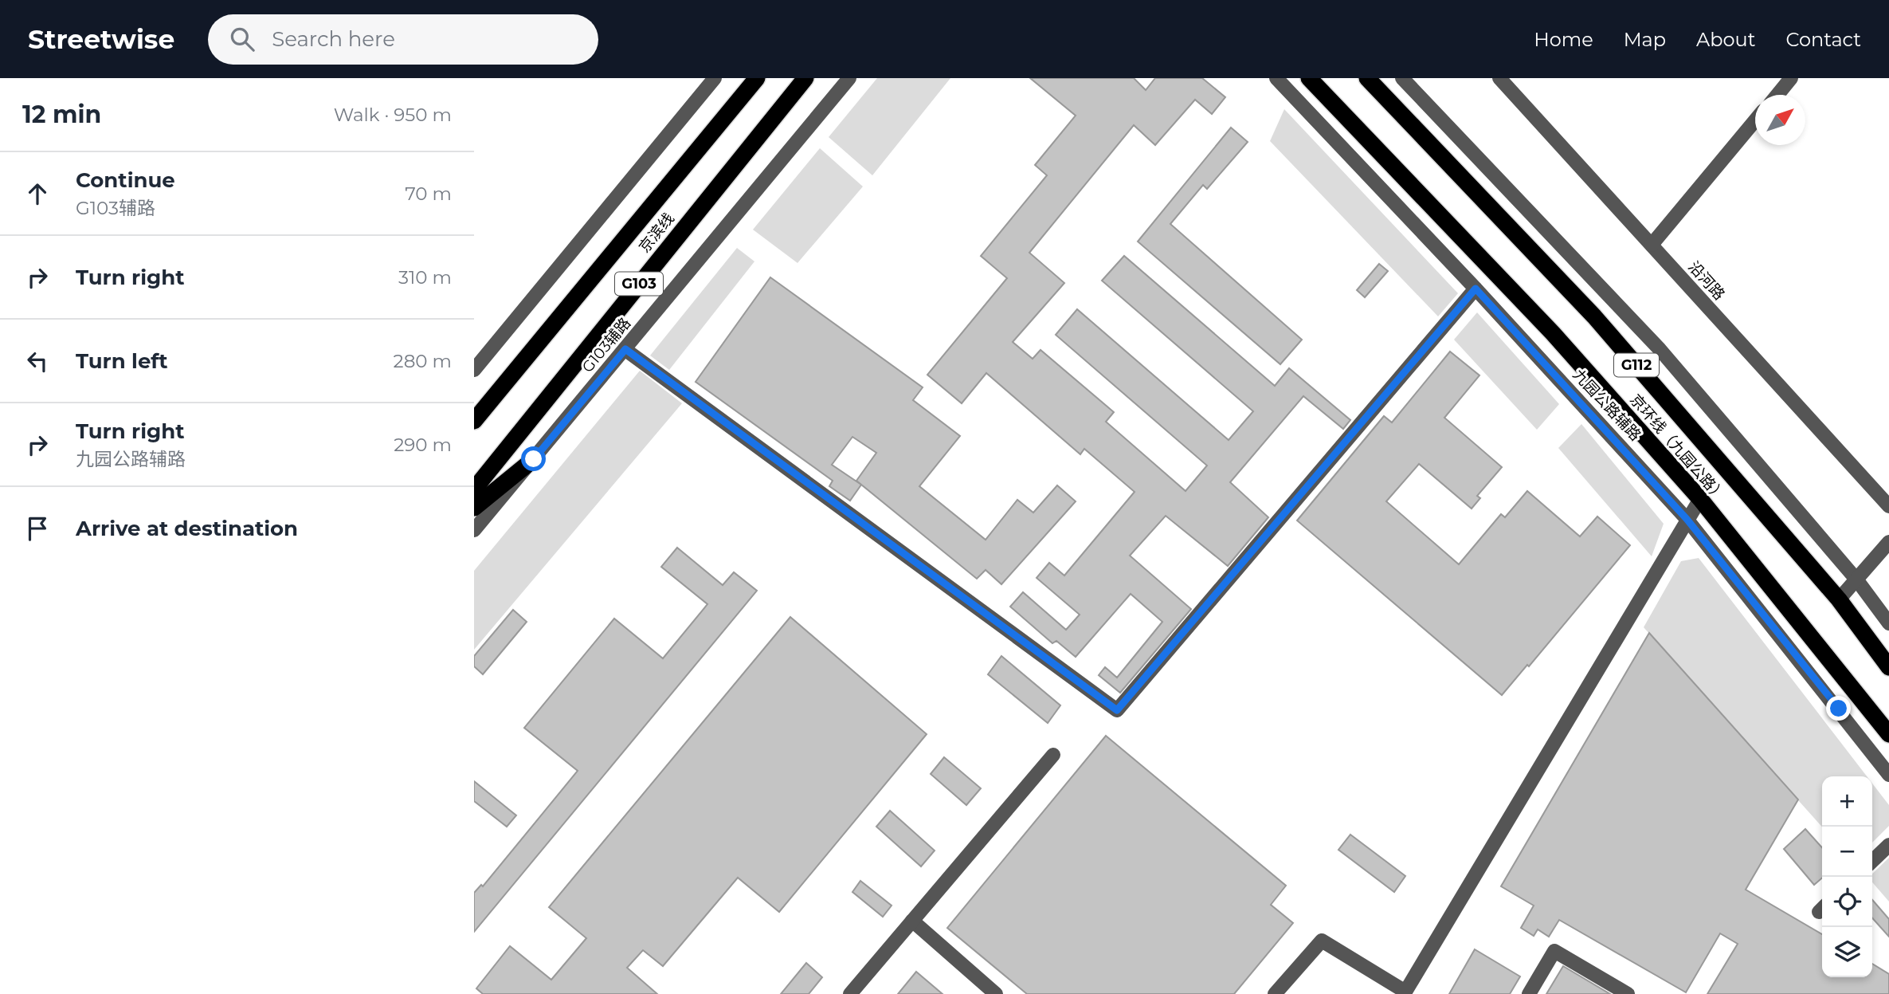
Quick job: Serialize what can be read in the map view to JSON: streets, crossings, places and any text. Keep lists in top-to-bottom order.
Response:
{
  "streets": {
    "highway": [
      "京滨线",
      "G103",
      "G112",
      "京环线（九园公路）"
    ],
    "street": ["沿河路", "G103辅路", "九园公路辅路"]
  },
  "north": "top right",
  "page": {
    "header": "Streetwise",
    "search": "Search here",
    "nav": [
      "Home",
      "Map",
      "About",
      "Contact"
    ],
    "heading": ["12 min", "Walk · 950 m"],
    "list": [
      ["Continue", "G103辅路", "70 m"],
      ["Turn right", "310 m"],
      ["Turn left", "280 m"],
      ["Turn right", "九园公路辅路", "290 m"],
      "Arrive at destination"
    ],
    "map_buttons": ["+", "−"]
  }
}
